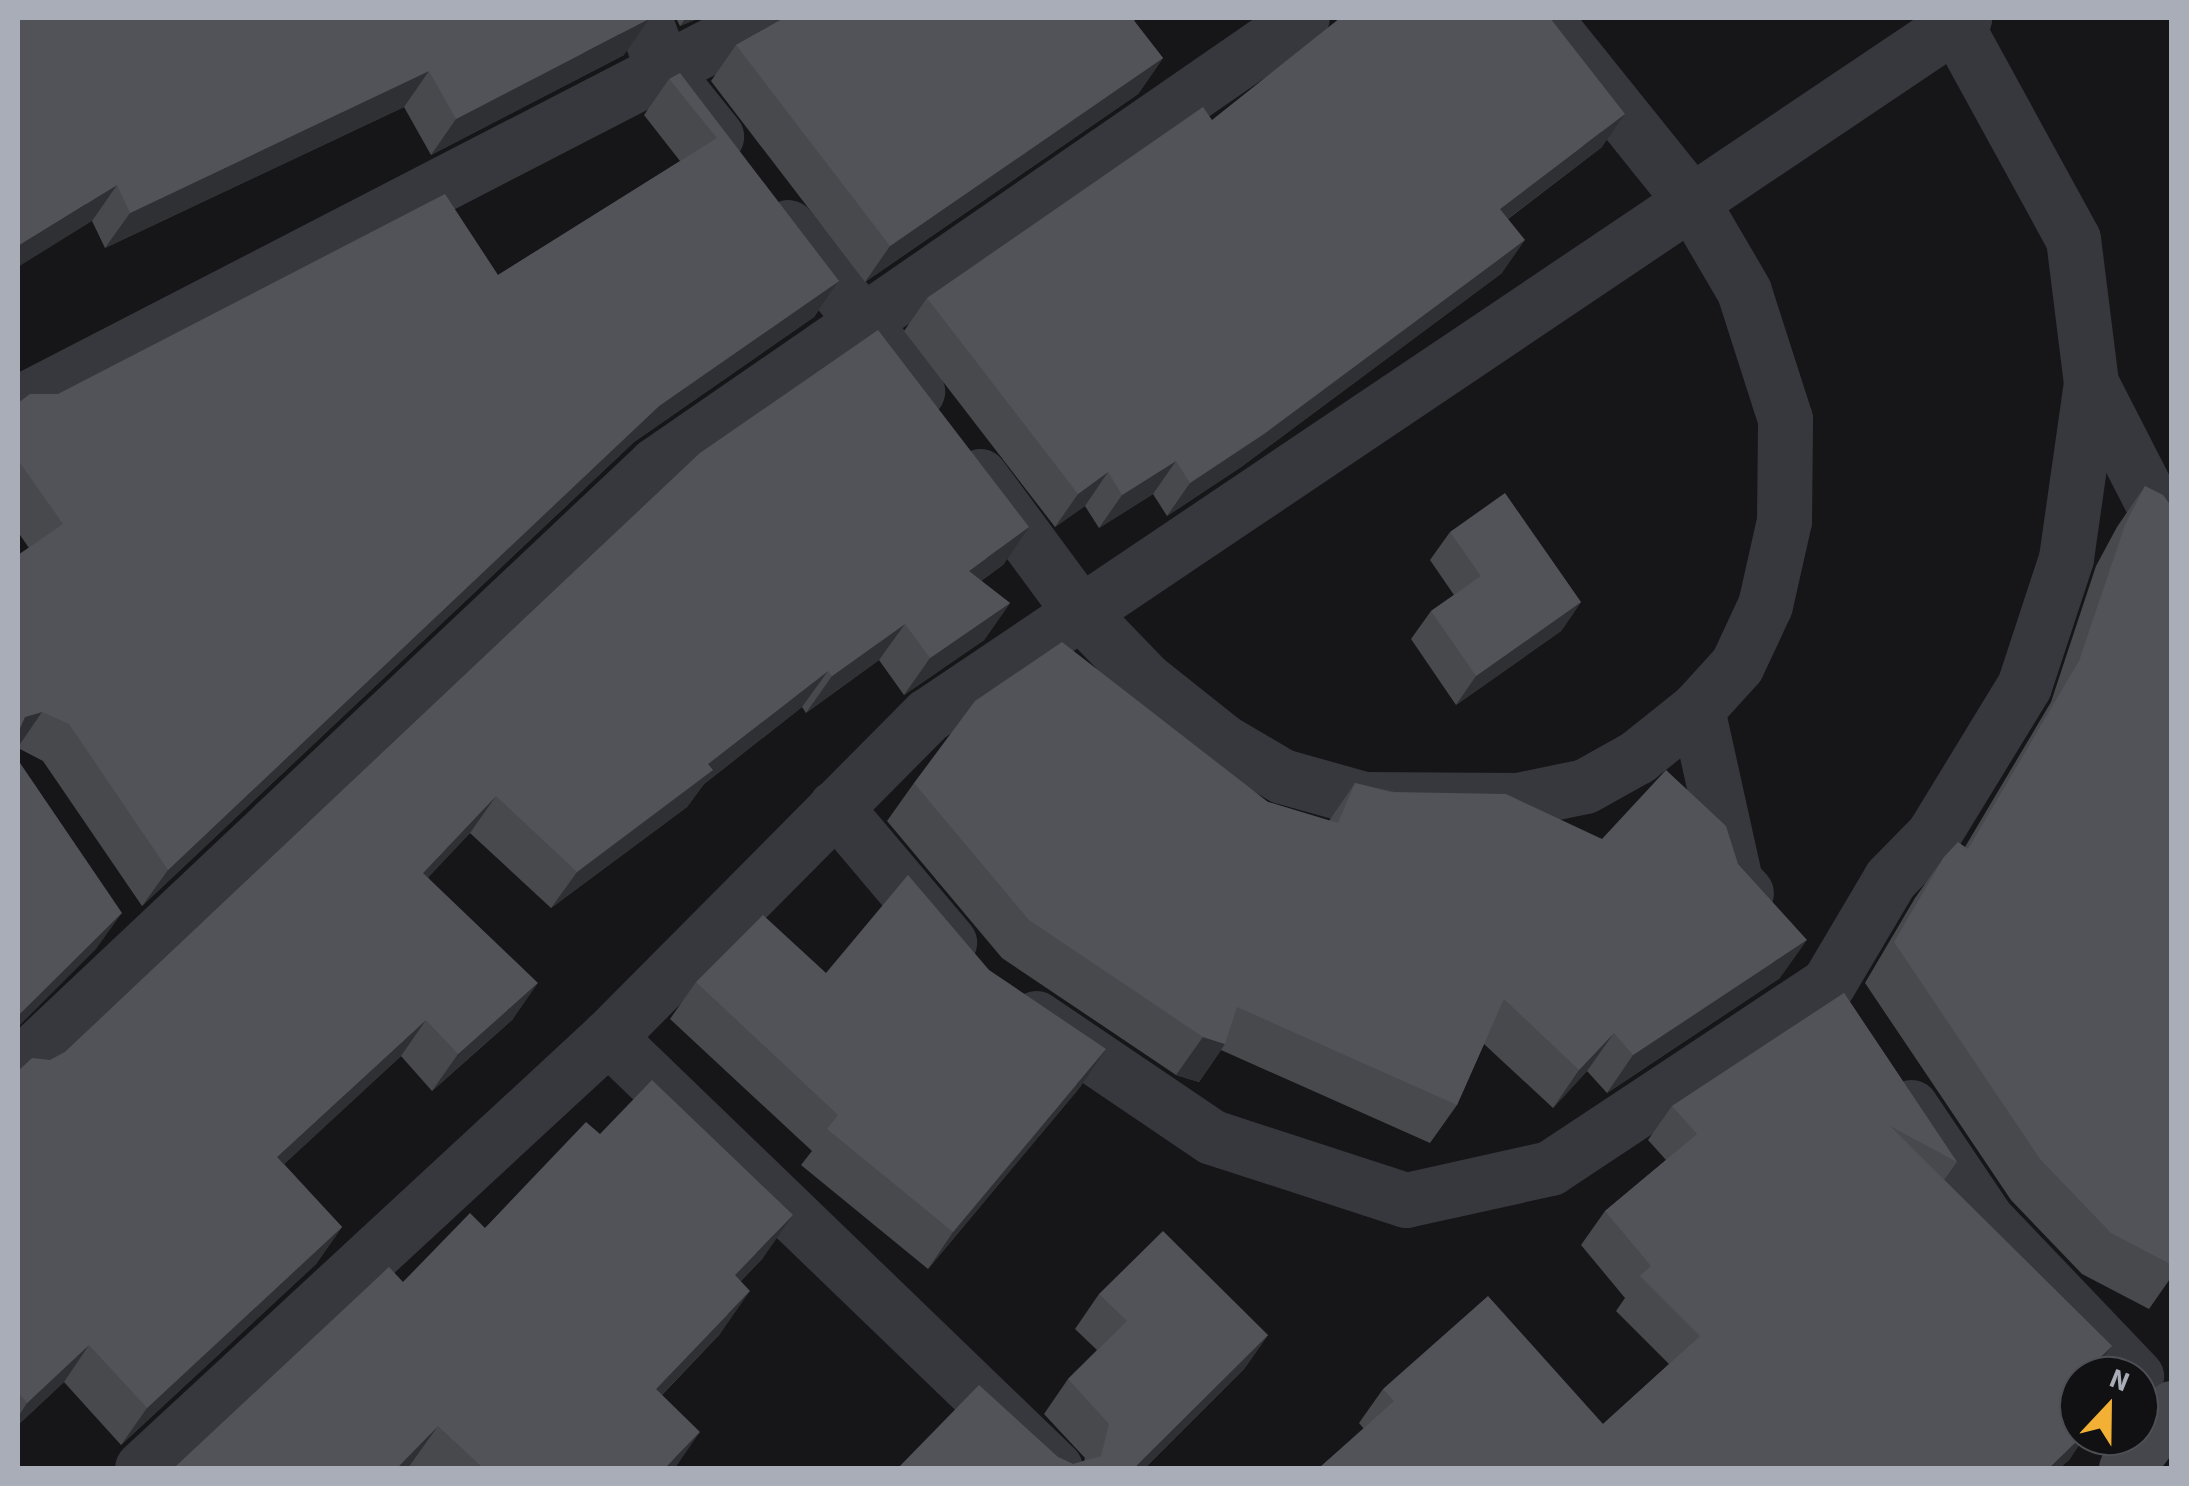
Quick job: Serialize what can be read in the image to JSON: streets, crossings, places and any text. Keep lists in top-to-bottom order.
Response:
{
  "north": "top"
}
